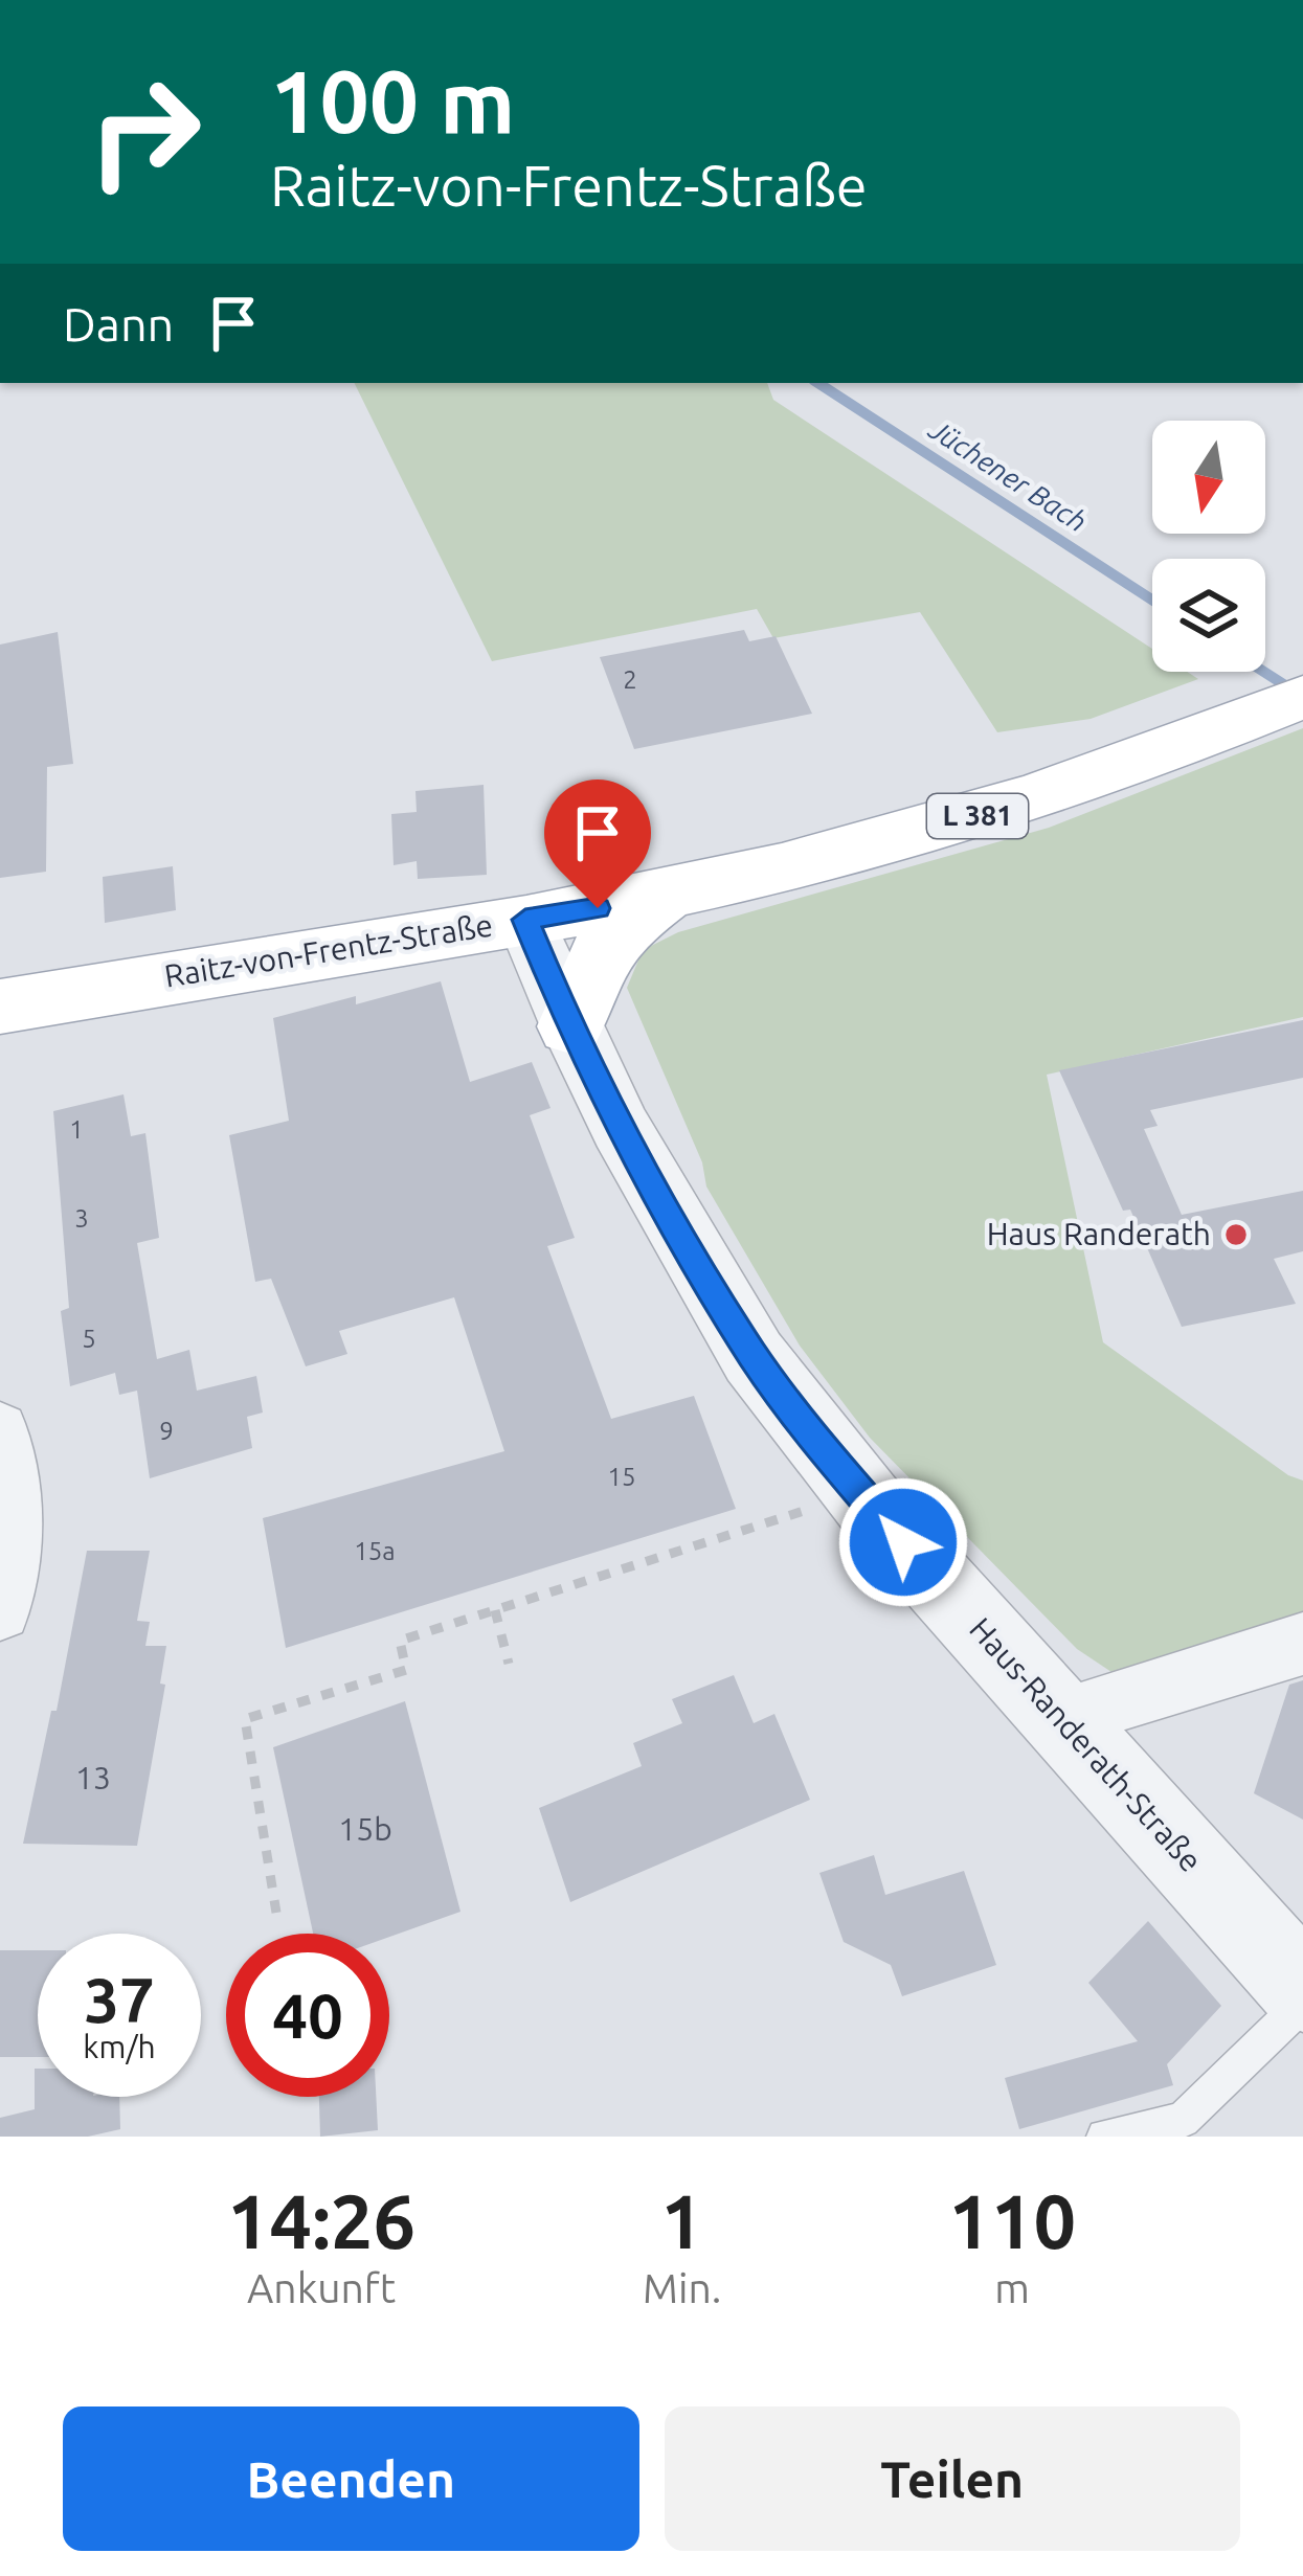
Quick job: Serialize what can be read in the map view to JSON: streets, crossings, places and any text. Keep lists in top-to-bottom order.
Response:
{
  "streets": {
    "main road": ["L 381", "Raitz-von-Frentz-Straße"],
    "street": ["Haus-Randerath-Straße"]
  },
  "crossings": [
    ["Raitz-von-Frentz-Straße", "Haus-Randerath-Straße"]
  ],
  "water": ["Jüchener Bach"],
  "places": ["Haus Randerath"],
  "house_numbers": [
    "2",
    "1",
    "3",
    "5",
    "9",
    "15",
    "15a",
    "13",
    "15b"
  ],
  "north": "bottom",
  "page": {
    "turn": ["100 m", "Raitz-von-Frentz-Straße"],
    "then": "Dann",
    "speed": "37 km/h",
    "limit": "40",
    "eta": [
      "14:26",
      "Ankunft",
      "1",
      "Min.",
      "110",
      "m"
    ],
    "buttons": ["Beenden", "Teilen"]
  }
}
